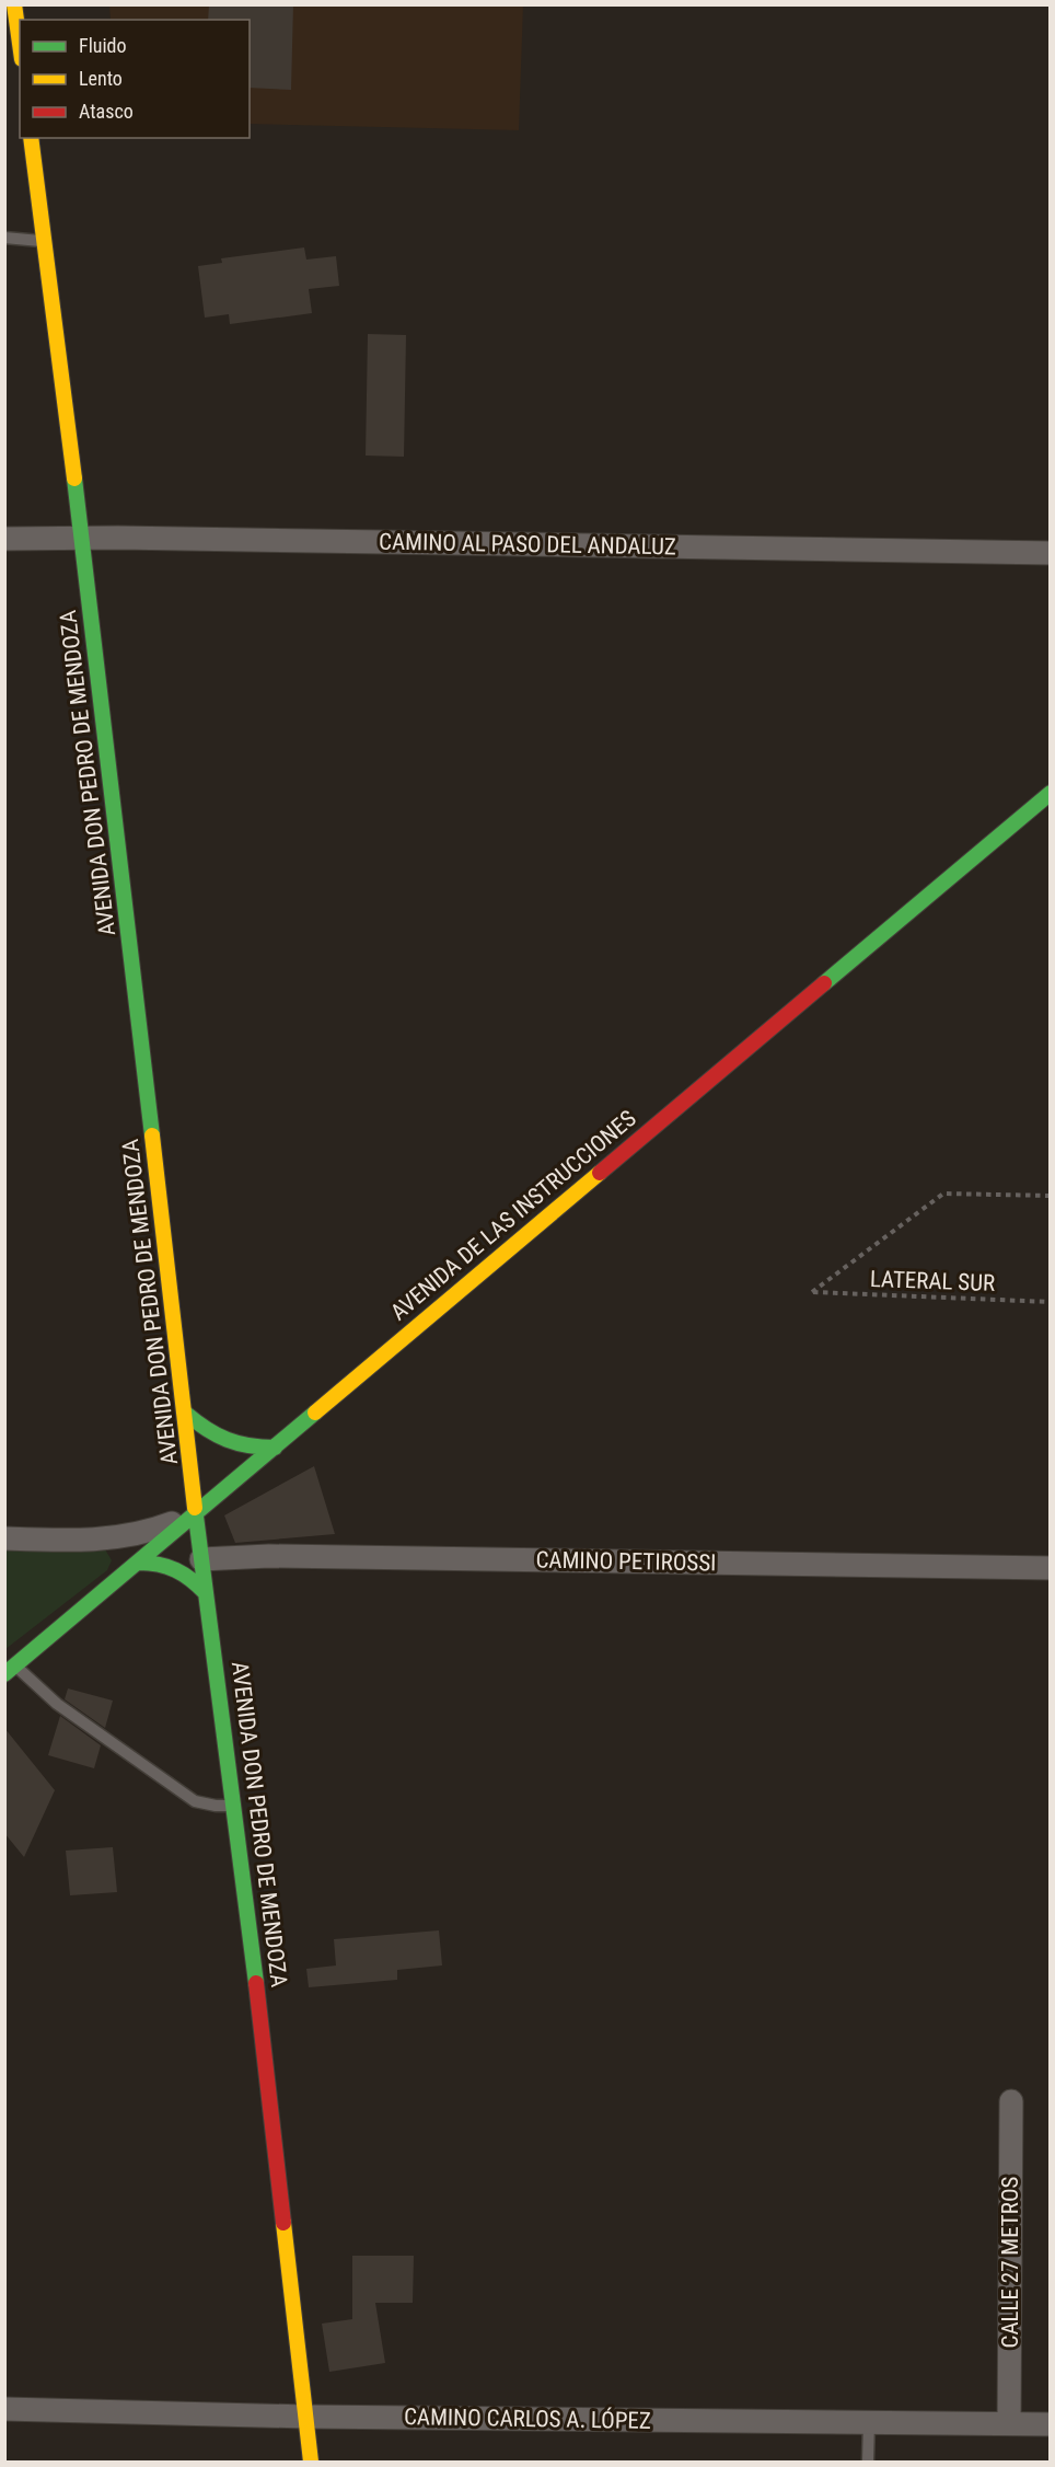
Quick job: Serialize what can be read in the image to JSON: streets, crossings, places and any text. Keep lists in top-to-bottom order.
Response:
{
  "streets": {
    "main road": ["AVENIDA DON PEDRO DE MENDOZA", "AVENIDA DE LAS INSTRUCCIONES"],
    "street": [
      "CAMINO AL PASO DEL ANDALUZ",
      "CAMINO PETIROSSI",
      "CALLE 27 METROS",
      "CAMINO CARLOS A. LÓPEZ"
    ],
    "path": ["LATERAL SUR"]
  },
  "crossings": [
    ["CAMINO AL PASO DEL ANDALUZ", "AVENIDA DON PEDRO DE MENDOZA"],
    ["AVENIDA DON PEDRO DE MENDOZA", "AVENIDA DE LAS INSTRUCCIONES"],
    ["AVENIDA DON PEDRO DE MENDOZA", "CAMINO PETIROSSI"],
    ["AVENIDA DON PEDRO DE MENDOZA", "CAMINO CARLOS A. LÓPEZ"],
    ["CALLE 27 METROS", "CAMINO CARLOS A. LÓPEZ"]
  ],
  "legend": ["Fluido", "Lento", "Atasco"]
}
